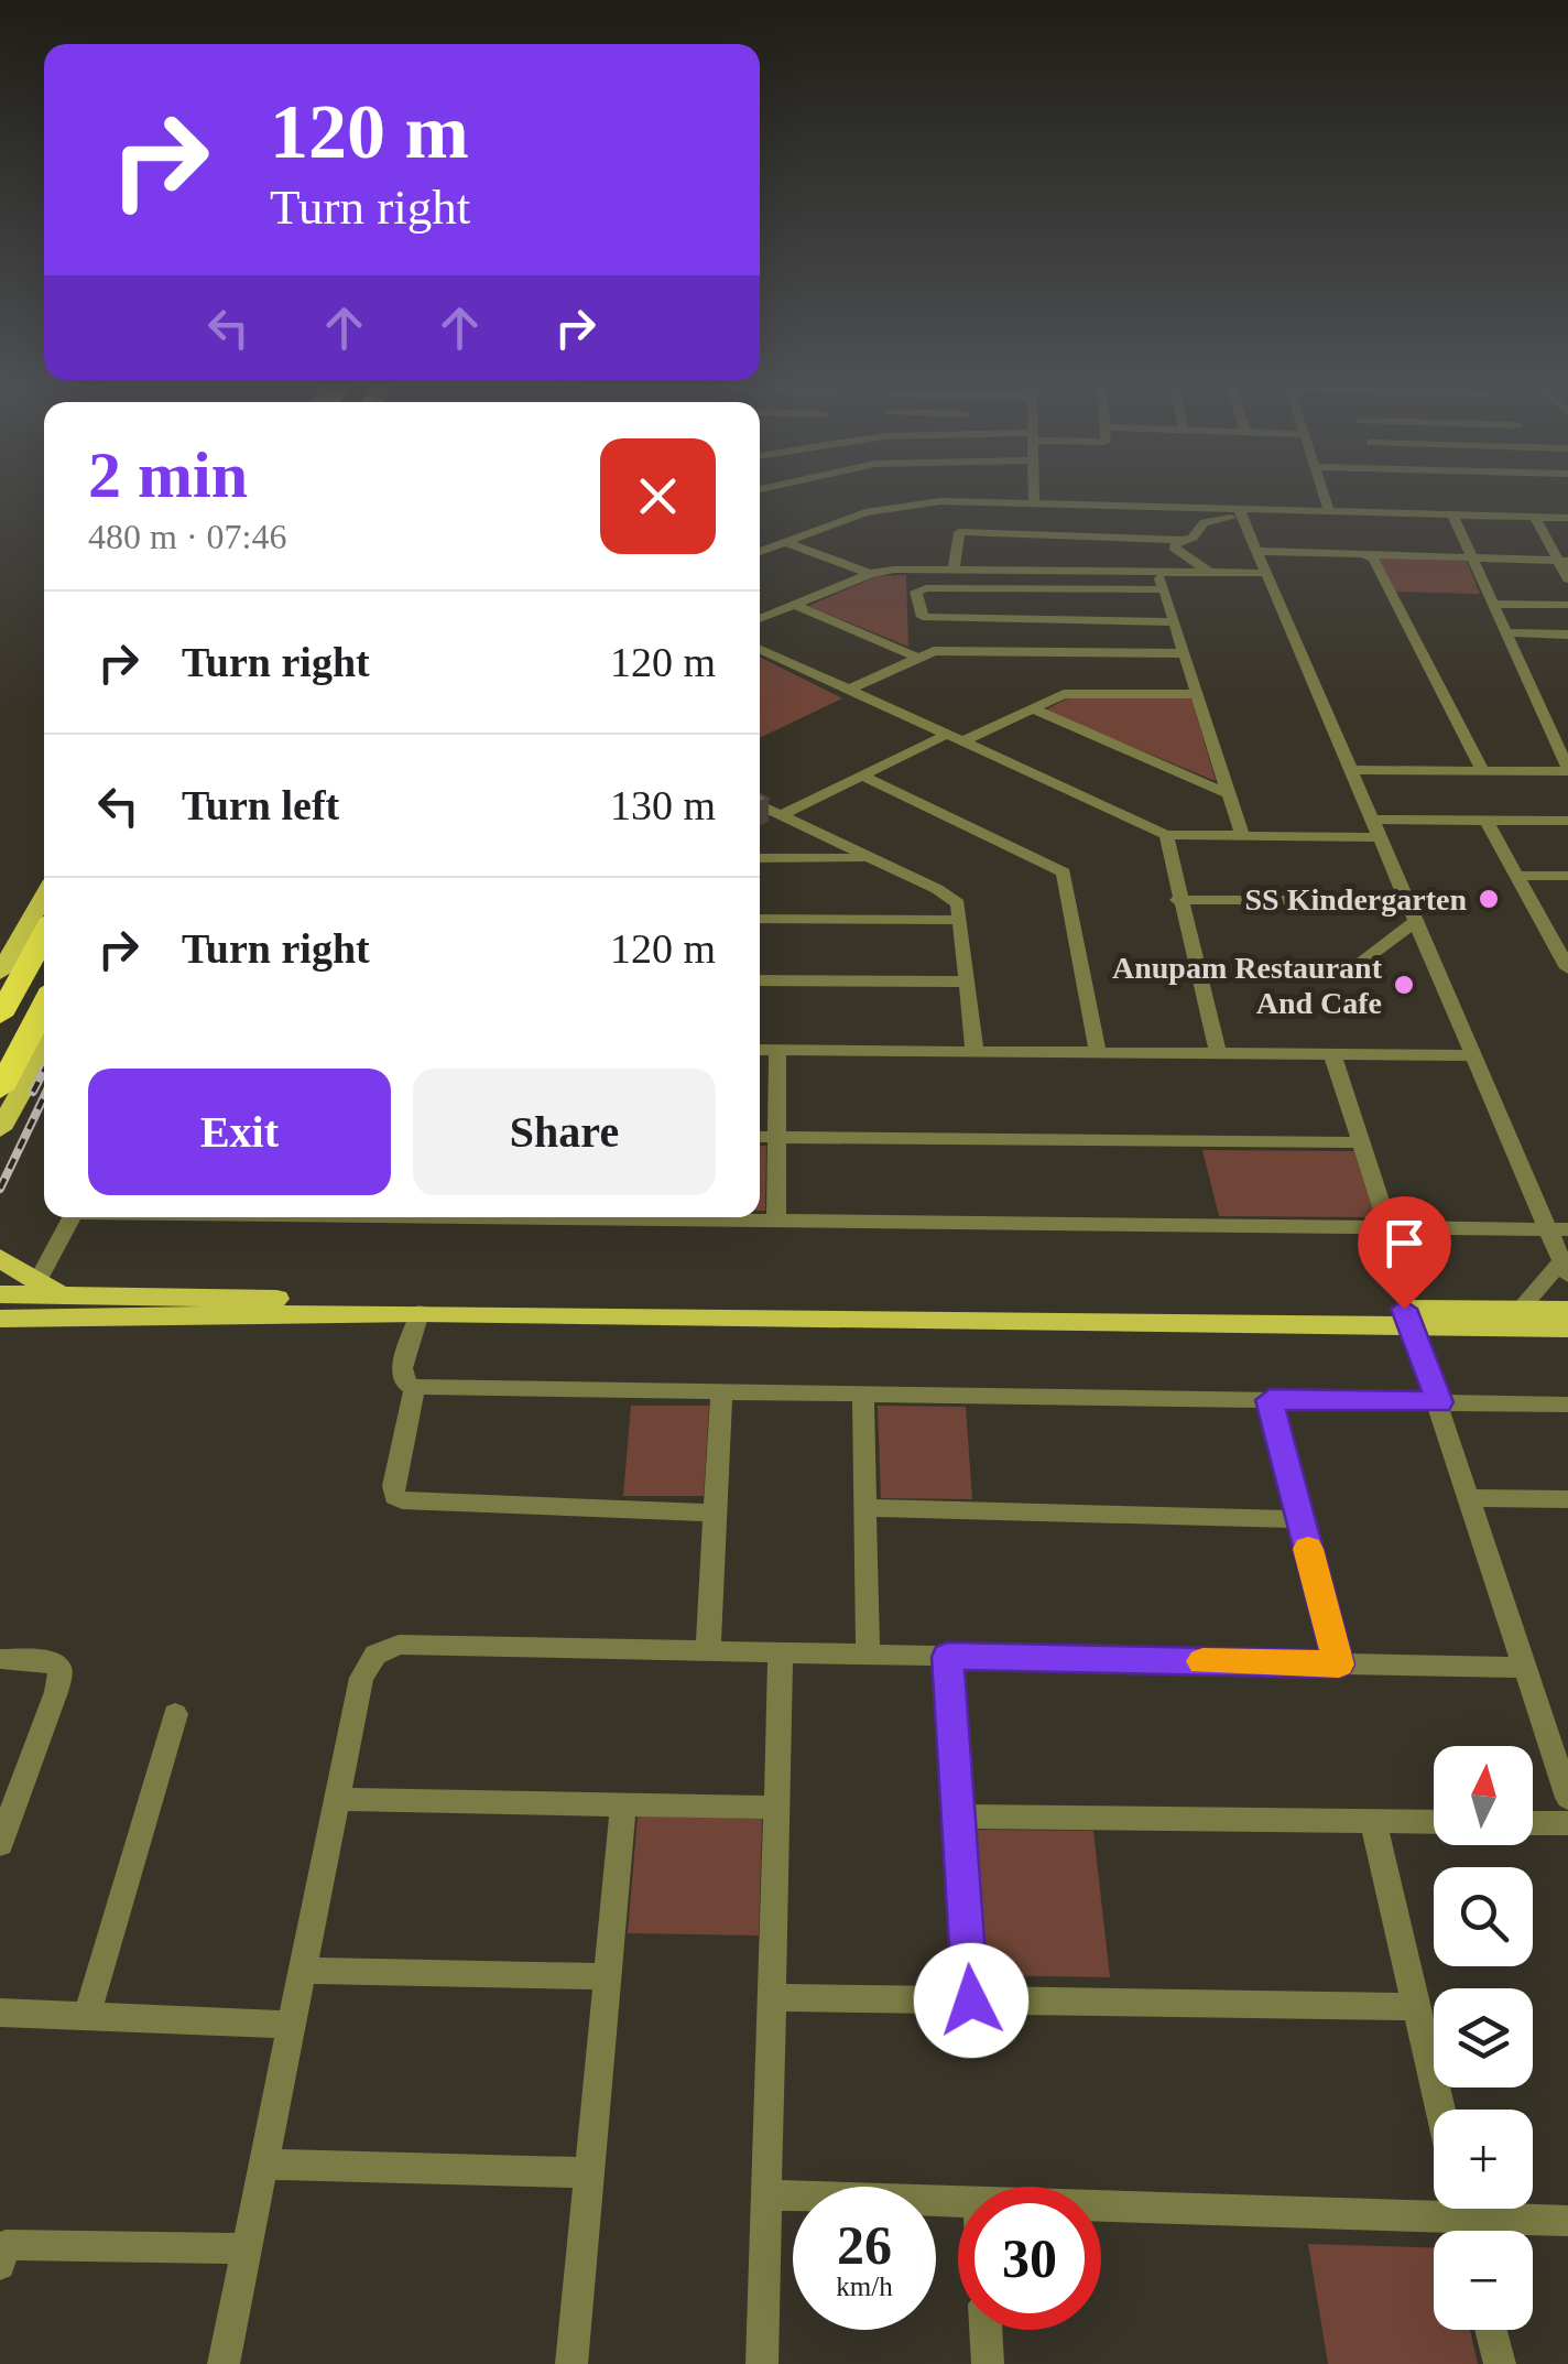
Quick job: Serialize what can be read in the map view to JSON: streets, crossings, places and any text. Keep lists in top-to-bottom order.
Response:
{
  "places": ["SS Kindergarten", "Anupam Restaurant And Cafe"],
  "north": "top",
  "page": {
    "turn": ["120 m", "Turn right"],
    "heading": ["2 min", "480 m · 07:46"],
    "list": [
      {
        "name": "Turn right",
        "value": "120 m"
      },
      {
        "name": "Turn left",
        "value": "130 m"
      },
      {
        "name": "Turn right",
        "value": "120 m"
      }
    ],
    "buttons": ["Exit", "Share"],
    "map_buttons": ["+", "−"],
    "speed": "26 km/h",
    "limit": "30"
  }
}
